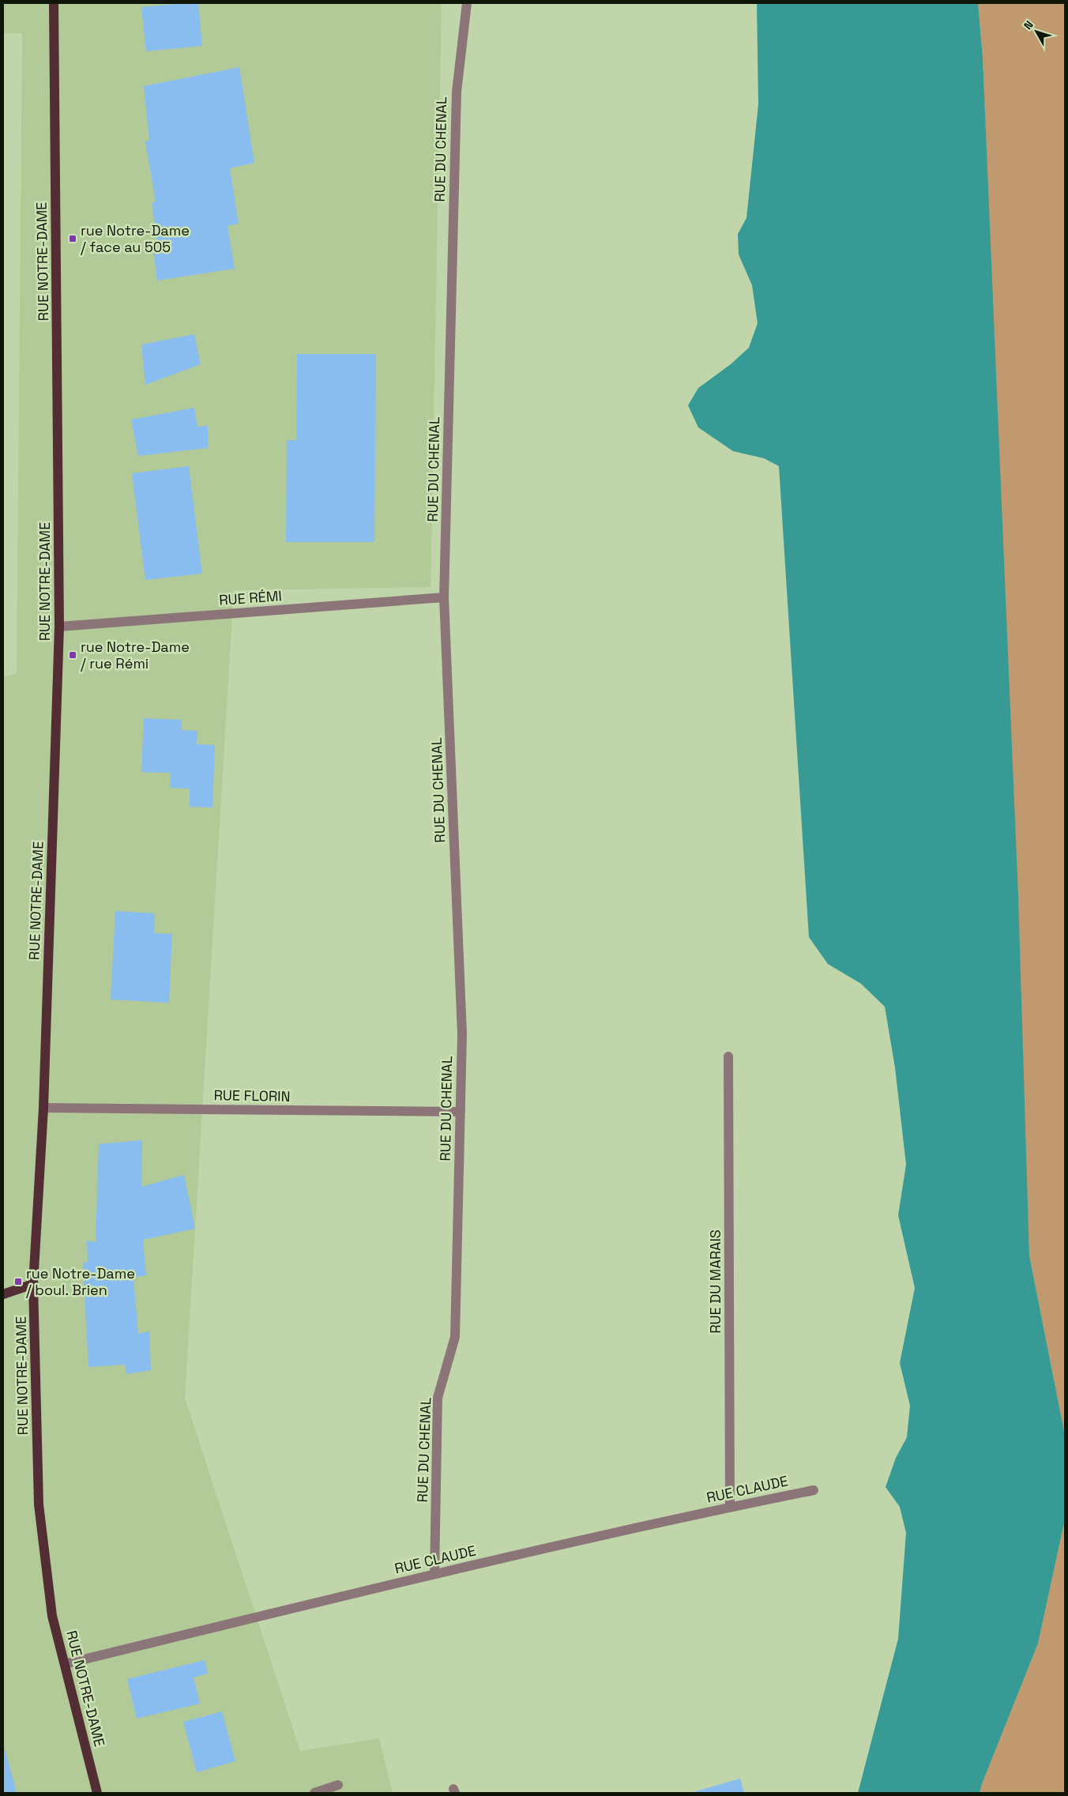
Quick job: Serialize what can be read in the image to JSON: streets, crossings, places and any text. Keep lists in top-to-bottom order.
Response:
{
  "streets": {
    "main road": ["RUE NOTRE-DAME"],
    "street": [
      "RUE DU CHENAL",
      "RUE RÉMI",
      "RUE FLORIN",
      "RUE DU MARAIS",
      "RUE CLAUDE"
    ]
  },
  "crossings": [
    ["RUE DU CHENAL", "RUE RÉMI"],
    ["RUE DU CHENAL", "RUE FLORIN"],
    ["RUE DU CHENAL", "RUE CLAUDE"],
    ["RUE NOTRE-DAME", "RUE RÉMI"],
    ["RUE NOTRE-DAME", "RUE FLORIN"],
    ["RUE NOTRE-DAME", "RUE CLAUDE"],
    ["RUE DU MARAIS", "RUE CLAUDE"]
  ],
  "places": {
    "transit": ["rue Notre-Dame / face au 505", "rue Notre-Dame / rue Rémi", "rue Notre-Dame / boul. Brien"]
  },
  "north": "top left"
}
